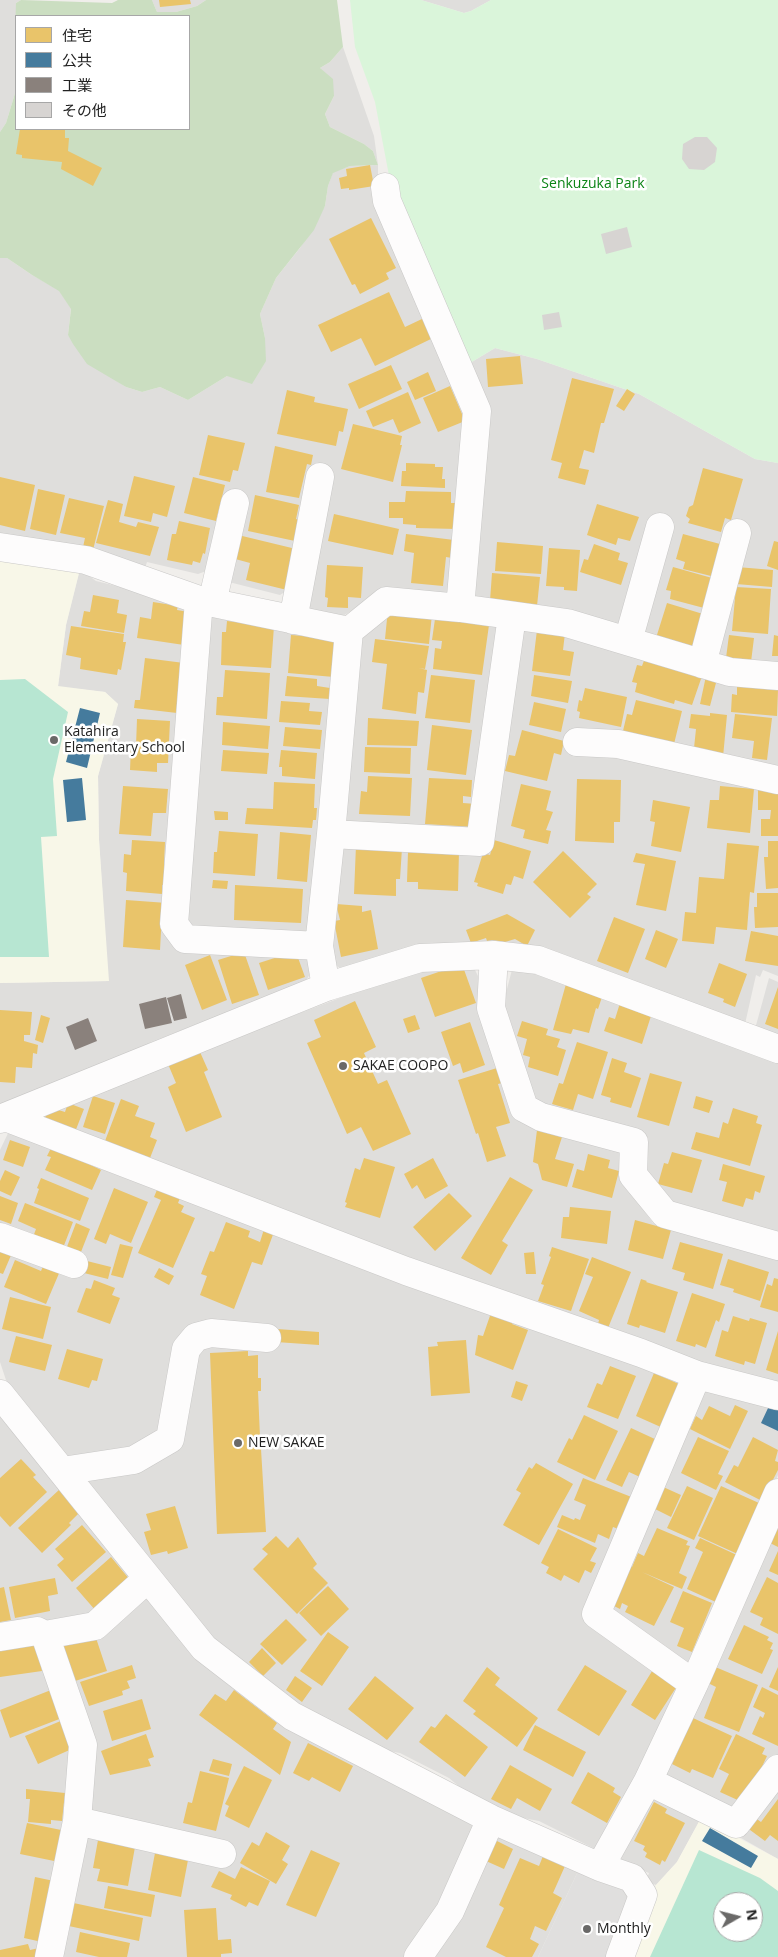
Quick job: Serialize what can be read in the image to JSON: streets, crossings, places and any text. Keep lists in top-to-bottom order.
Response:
{
  "parks": ["Senkuzuka Park"],
  "places": [
    "Katahira Elementary School",
    "SAKAE COOPO",
    "NEW SAKAE",
    "Monthly"
  ],
  "legend": [
    "住宅",
    "公共",
    "工業",
    "その他"
  ],
  "north": "right"
}
